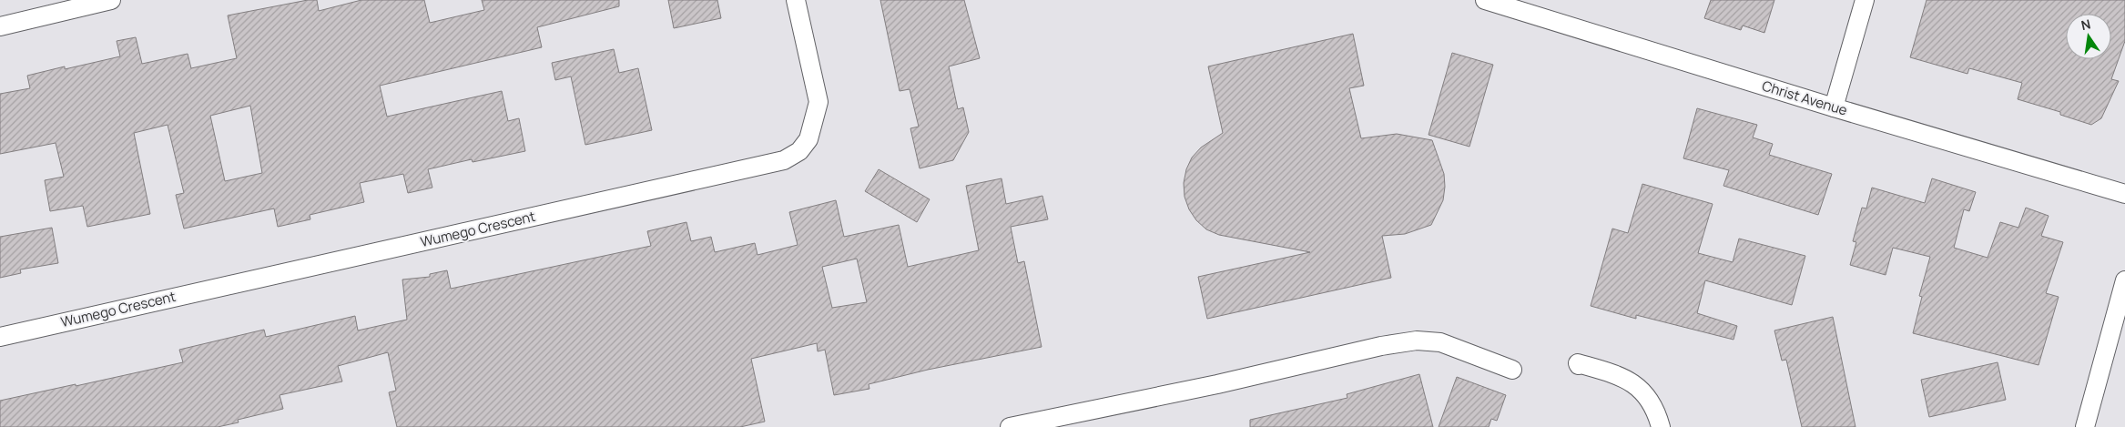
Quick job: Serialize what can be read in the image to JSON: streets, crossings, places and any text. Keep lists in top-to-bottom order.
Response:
{
  "streets": {
    "street": ["Christ Avenue", "Wumego Crescent"]
  },
  "north": "top"
}
